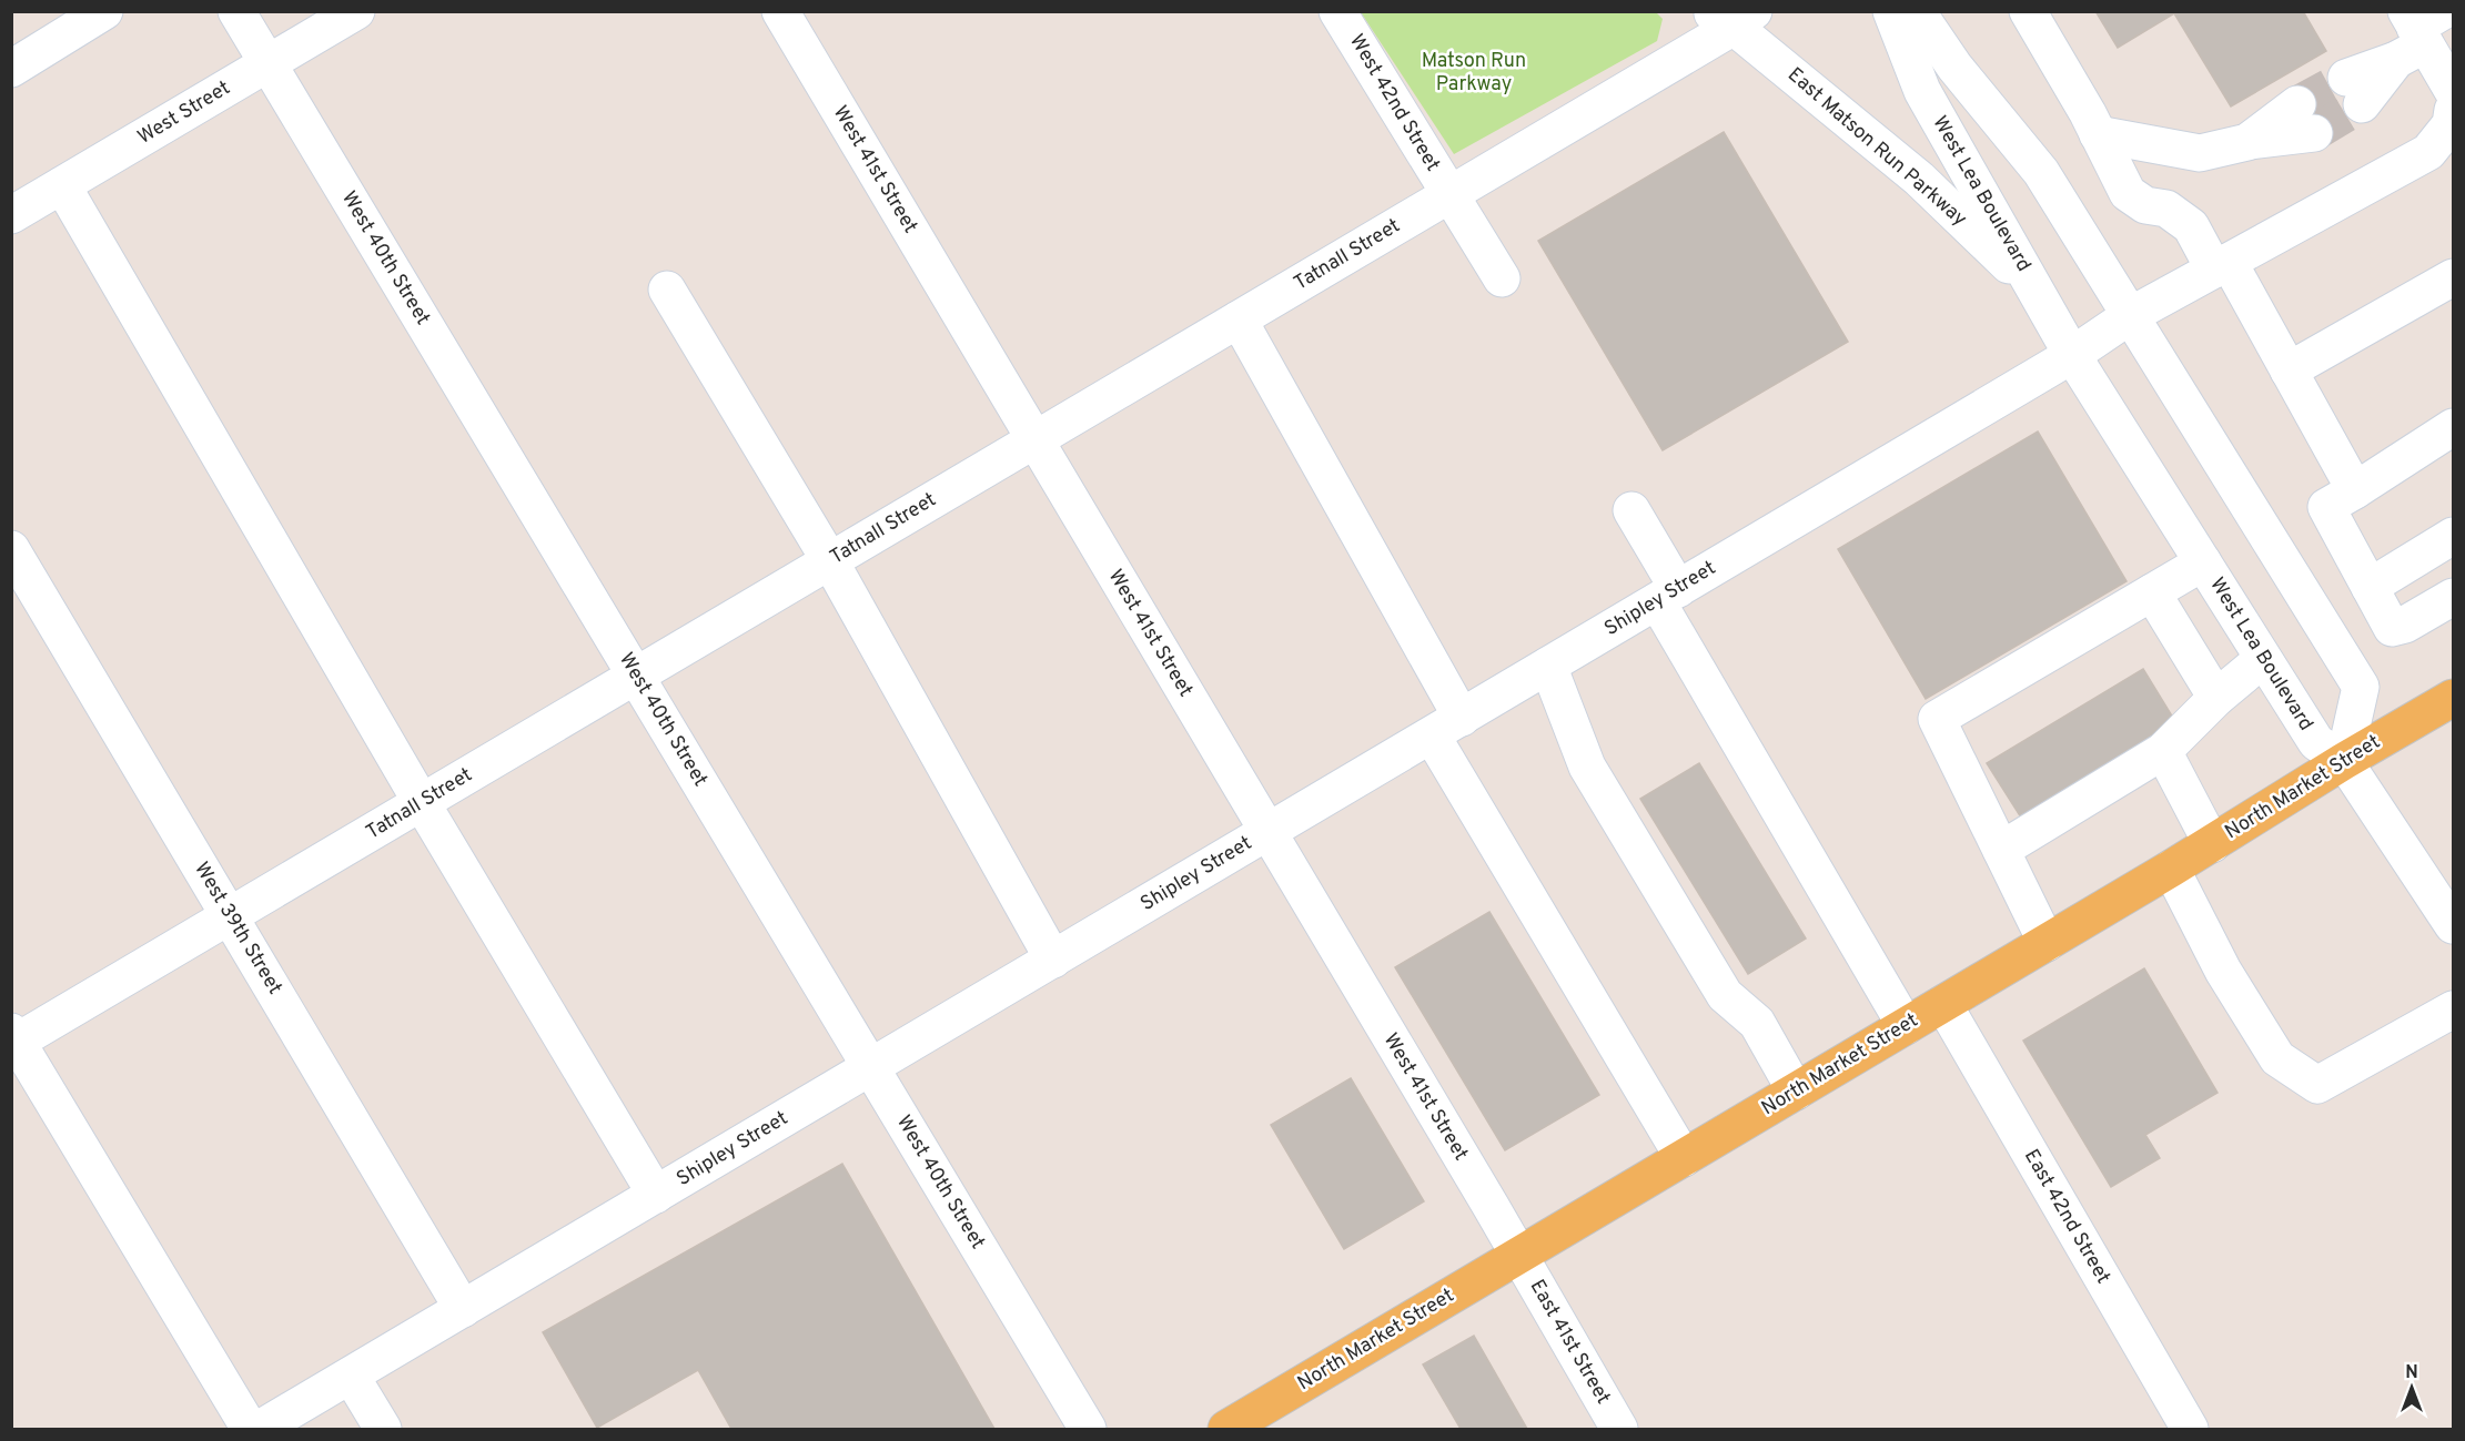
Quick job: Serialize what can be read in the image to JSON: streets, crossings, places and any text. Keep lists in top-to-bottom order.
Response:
{
  "streets": {
    "main road": ["North Market Street"],
    "street": [
      "West 42nd Street",
      "West Street",
      "East Matson Run Parkway",
      "West 41st Street",
      "West Lea Boulevard",
      "Tatnall Street",
      "West 40th Street",
      "Shipley Street",
      "West 39th Street",
      "East 42nd Street",
      "East 41st Street"
    ]
  },
  "crossings": [
    ["West 42nd Street", "Tatnall Street"],
    ["West Street", "West 40th Street"],
    ["East Matson Run Parkway", "West Lea Boulevard"],
    ["East Matson Run Parkway", "Tatnall Street"],
    ["West 41st Street", "Tatnall Street"],
    ["West 41st Street", "Shipley Street"],
    ["West 41st Street", "North Market Street"],
    ["West 41st Street", "East 41st Street"],
    ["West Lea Boulevard", "Shipley Street"],
    ["West Lea Boulevard", "North Market Street"],
    ["Tatnall Street", "West 40th Street"],
    ["Tatnall Street", "West 39th Street"],
    ["West 40th Street", "Shipley Street"],
    ["Shipley Street", "West 39th Street"],
    ["North Market Street", "East 42nd Street"],
    ["North Market Street", "East 41st Street"]
  ],
  "parks": ["Matson Run Parkway"],
  "north": "top"
}
